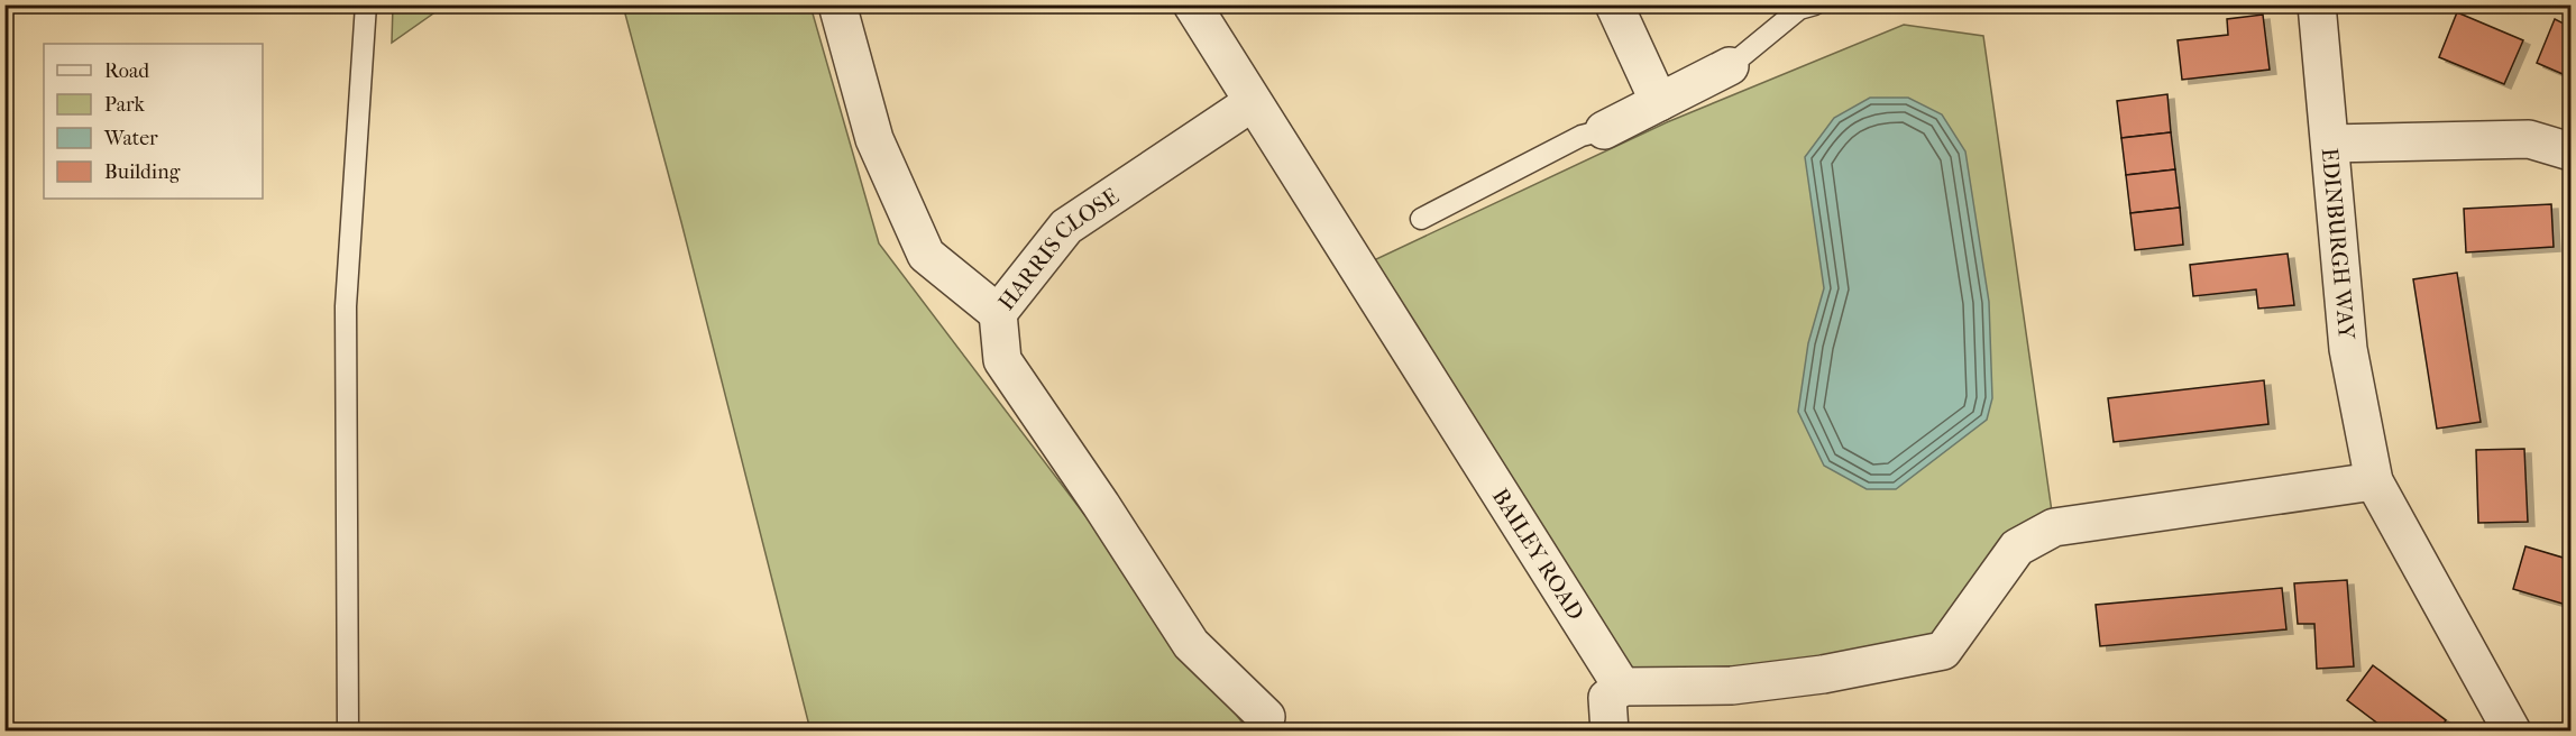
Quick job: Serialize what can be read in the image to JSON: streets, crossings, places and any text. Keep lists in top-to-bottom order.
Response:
{
  "streets": {
    "street": ["EDINBURGH WAY", "HARRIS CLOSE", "BAILEY ROAD"]
  },
  "crossings": [
    ["HARRIS CLOSE", "BAILEY ROAD"]
  ],
  "legend": [
    "Road",
    "Park",
    "Water",
    "Building"
  ]
}
